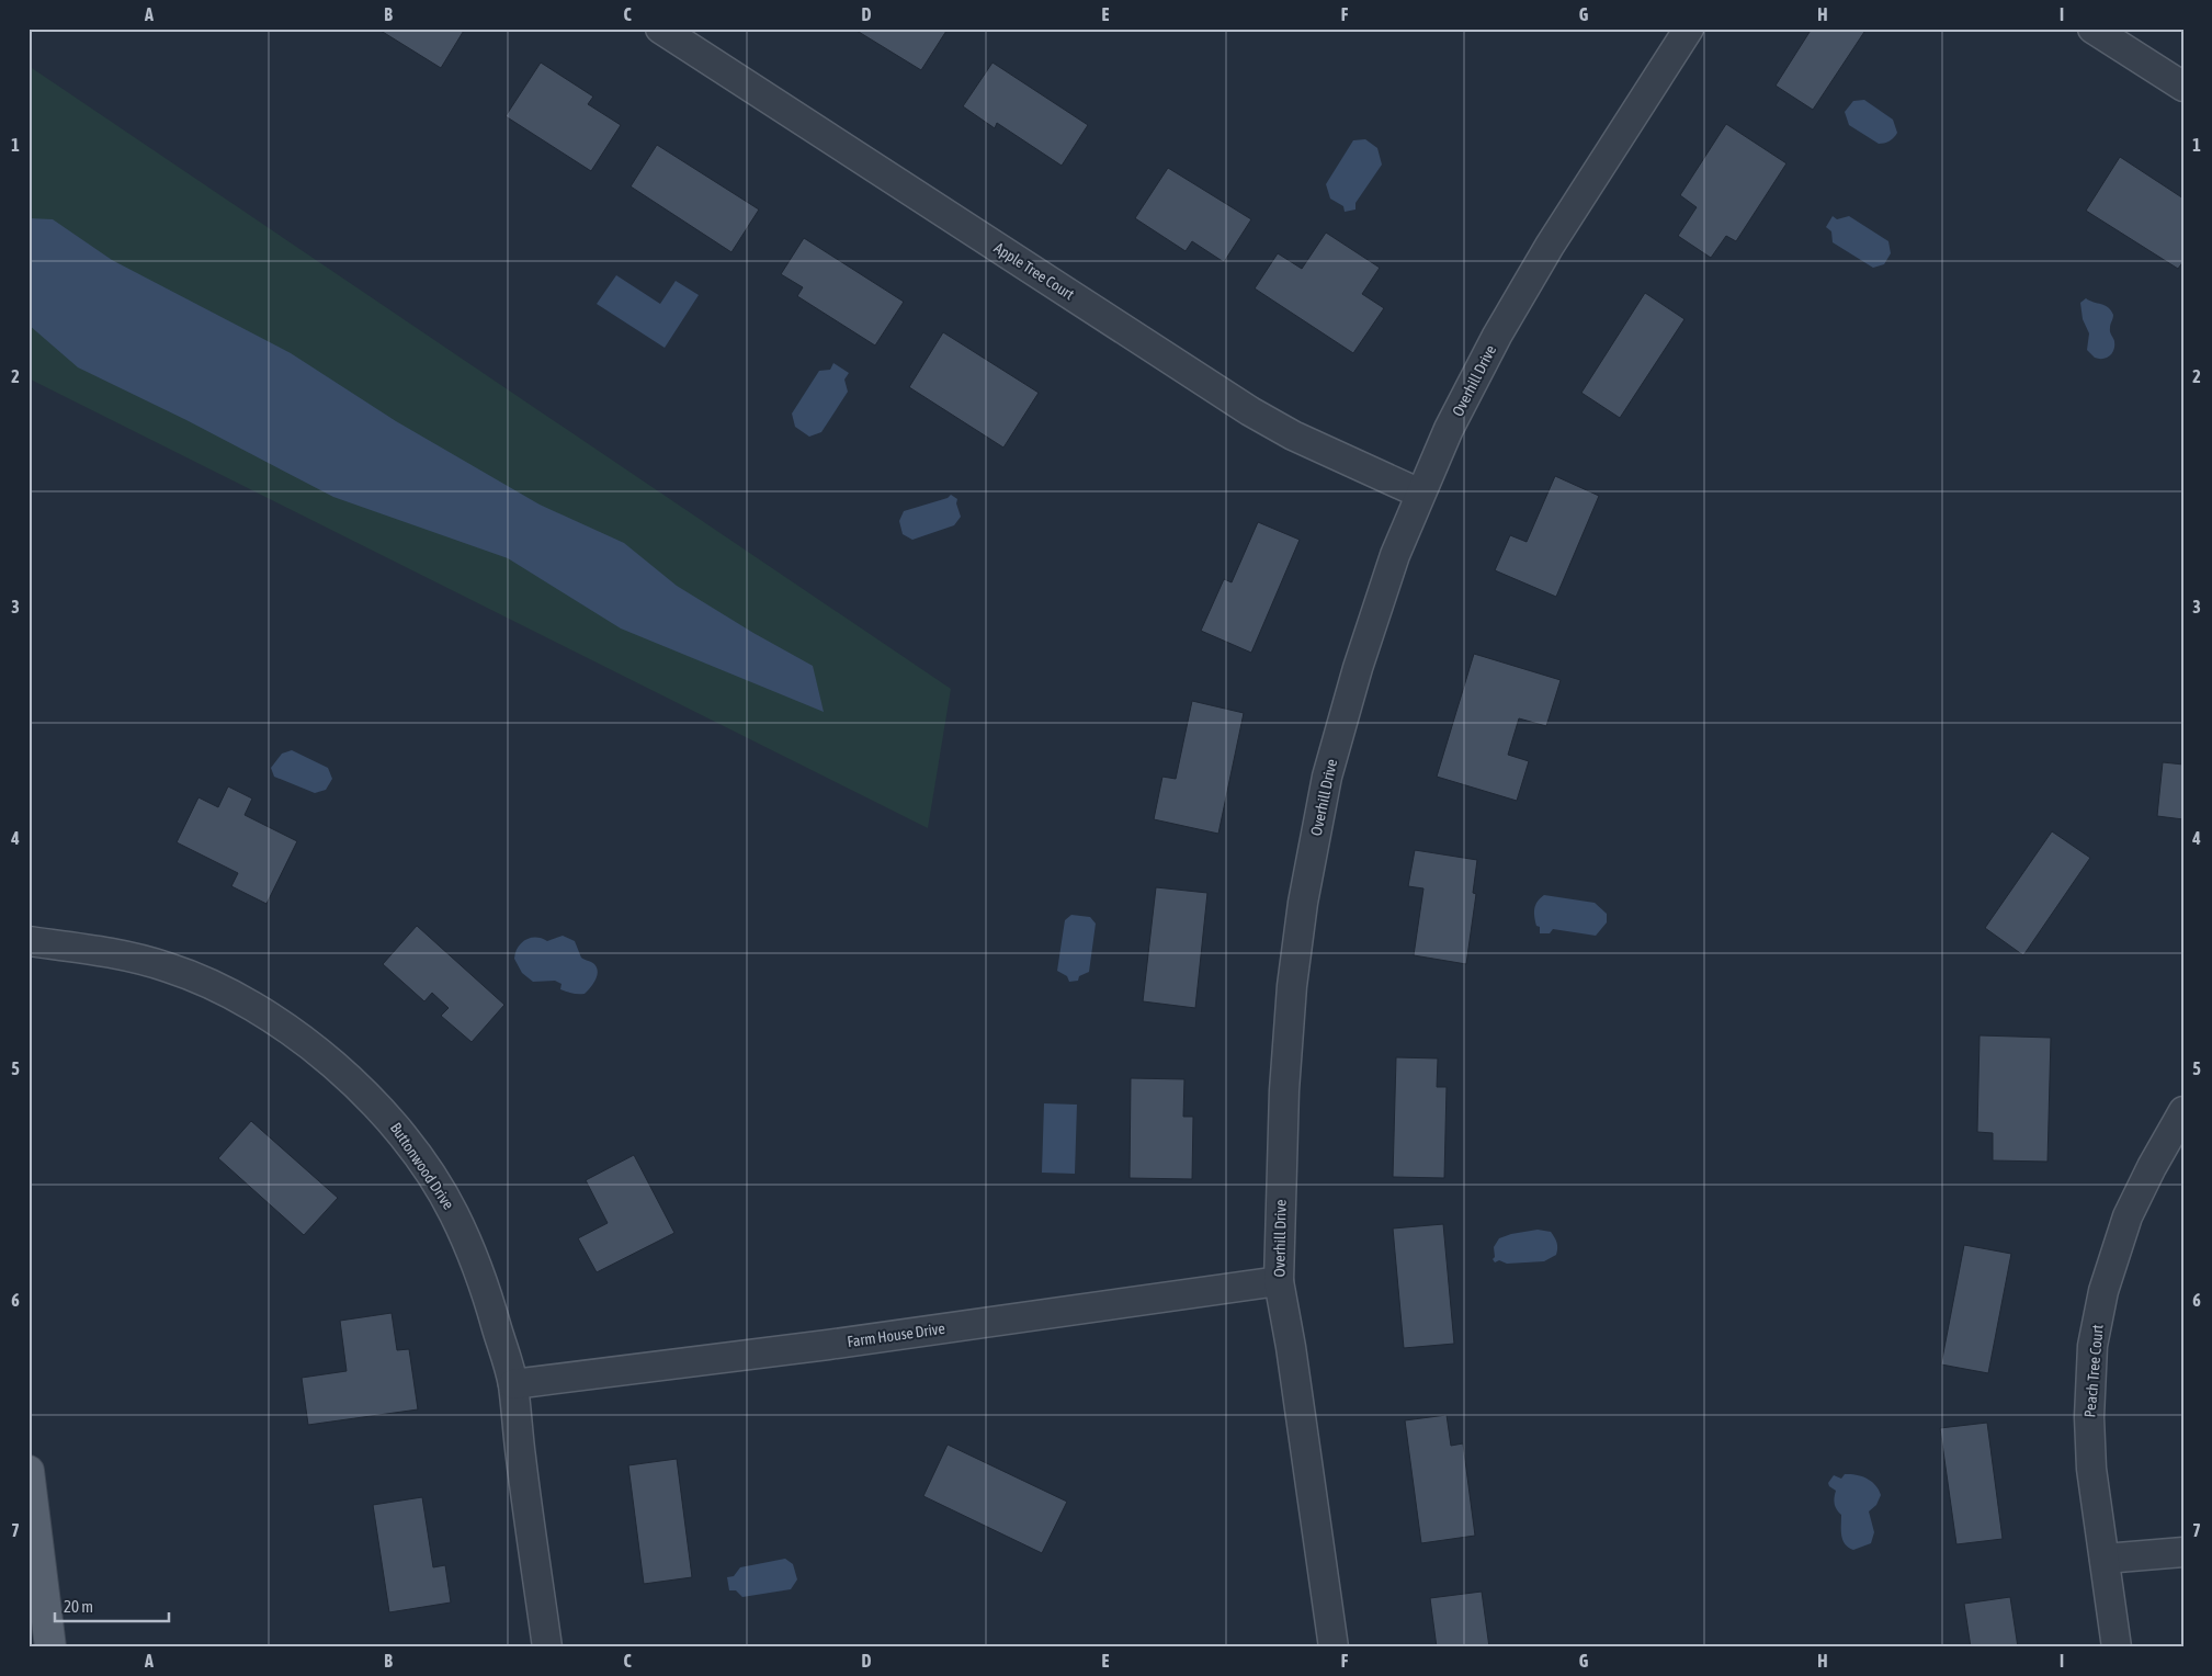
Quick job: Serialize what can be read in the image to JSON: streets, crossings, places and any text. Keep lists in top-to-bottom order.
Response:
{
  "streets": {
    "street": [
      "Apple Tree Court",
      "Overhill Drive",
      "Buttonwood Drive",
      "Farm House Drive",
      "Peach Tree Court"
    ]
  },
  "crossings": [
    ["Apple Tree Court", "Overhill Drive"],
    ["Overhill Drive", "Farm House Drive"],
    ["Buttonwood Drive", "Farm House Drive"]
  ],
  "scale_bar": "20 m",
  "grid": {
    "columns": [
      "A",
      "B",
      "C",
      "D",
      "E",
      "F",
      "G",
      "H",
      "I"
    ],
    "rows": [
      "1",
      "2",
      "3",
      "4",
      "5",
      "6",
      "7"
    ]
  }
}
